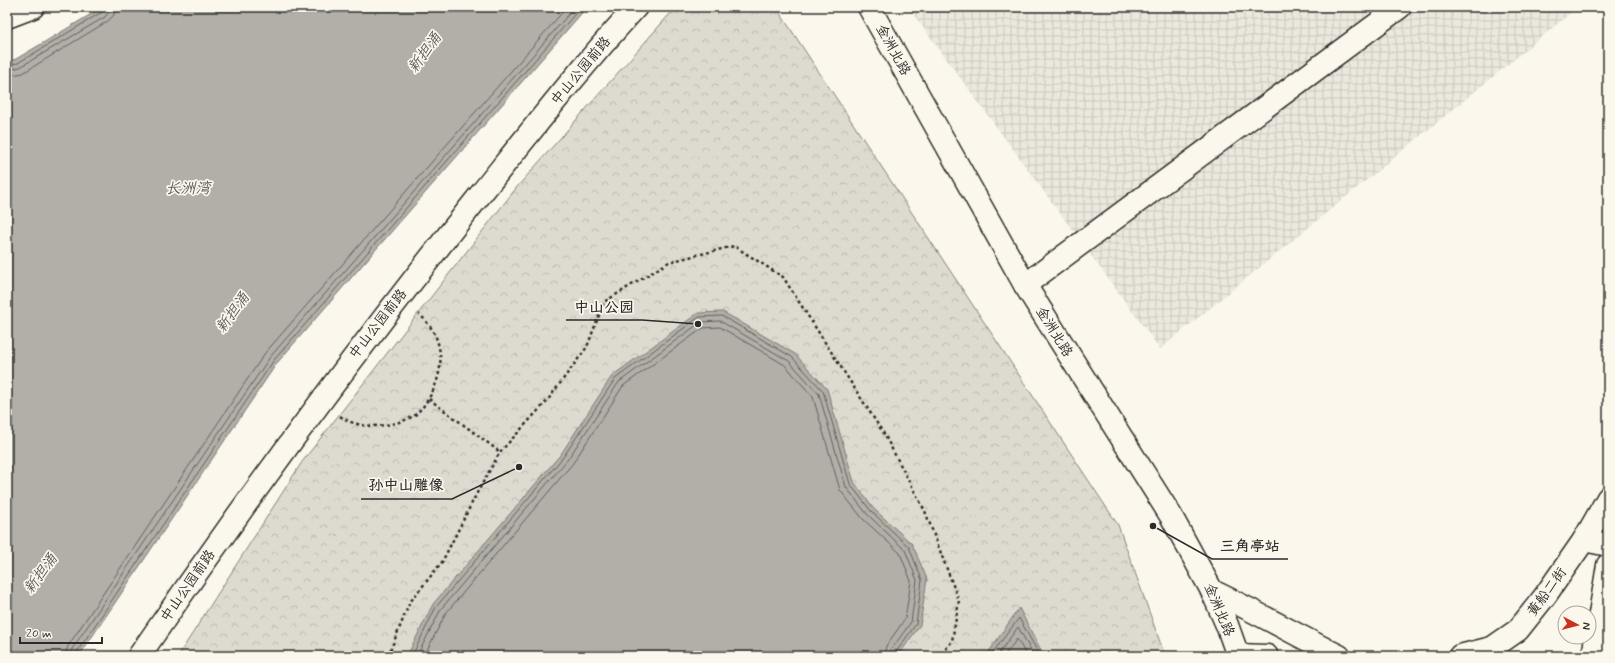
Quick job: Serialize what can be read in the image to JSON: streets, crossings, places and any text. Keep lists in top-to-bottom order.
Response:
{
  "streets": {
    "street": ["金洲北路", "中山公园前路", "黄船二街"]
  },
  "water": ["新担涌", "长洲湾"],
  "places": ["中山公园", "孙中山雕像", "三角亭站"],
  "scale_bar": "20 m",
  "north": "right"
}
